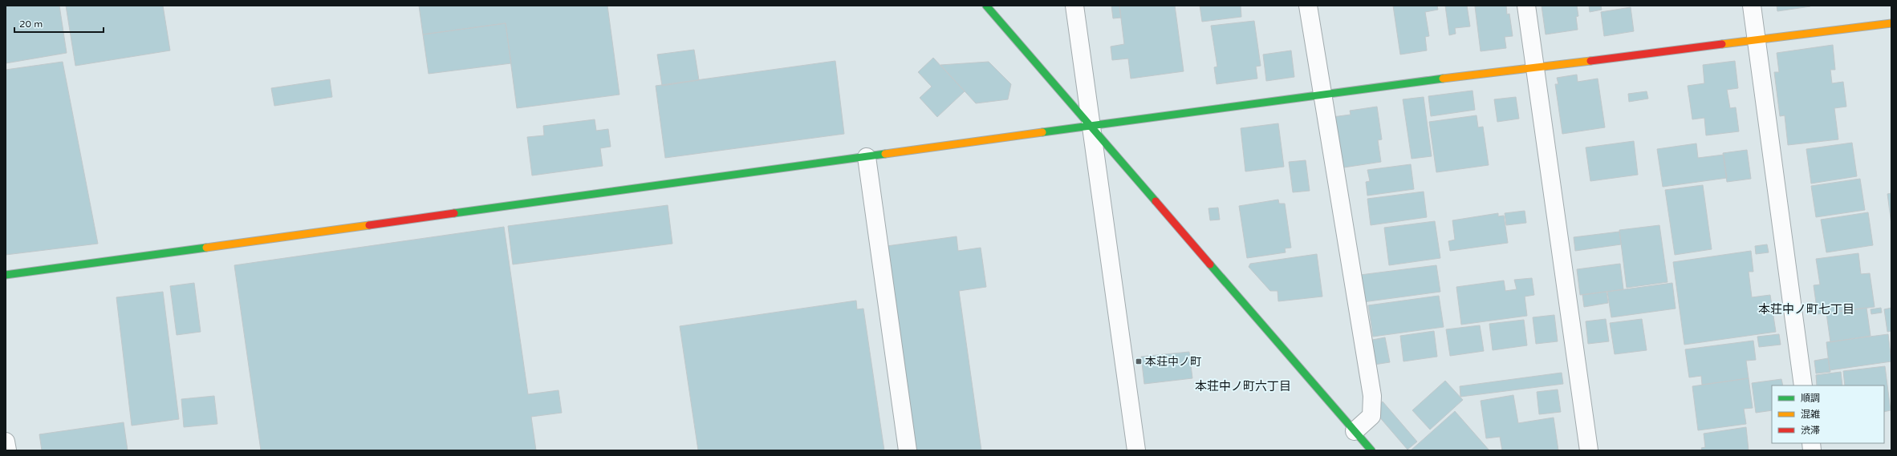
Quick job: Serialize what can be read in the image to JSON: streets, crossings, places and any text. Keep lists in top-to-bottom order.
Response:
{
  "districts": ["本荘中ノ町七丁目", "本荘中ノ町六丁目"],
  "places": {
    "transit": ["本荘中ノ町"]
  },
  "legend": ["順調", "混雑", "渋滞"],
  "scale_bar": "20 m"
}
